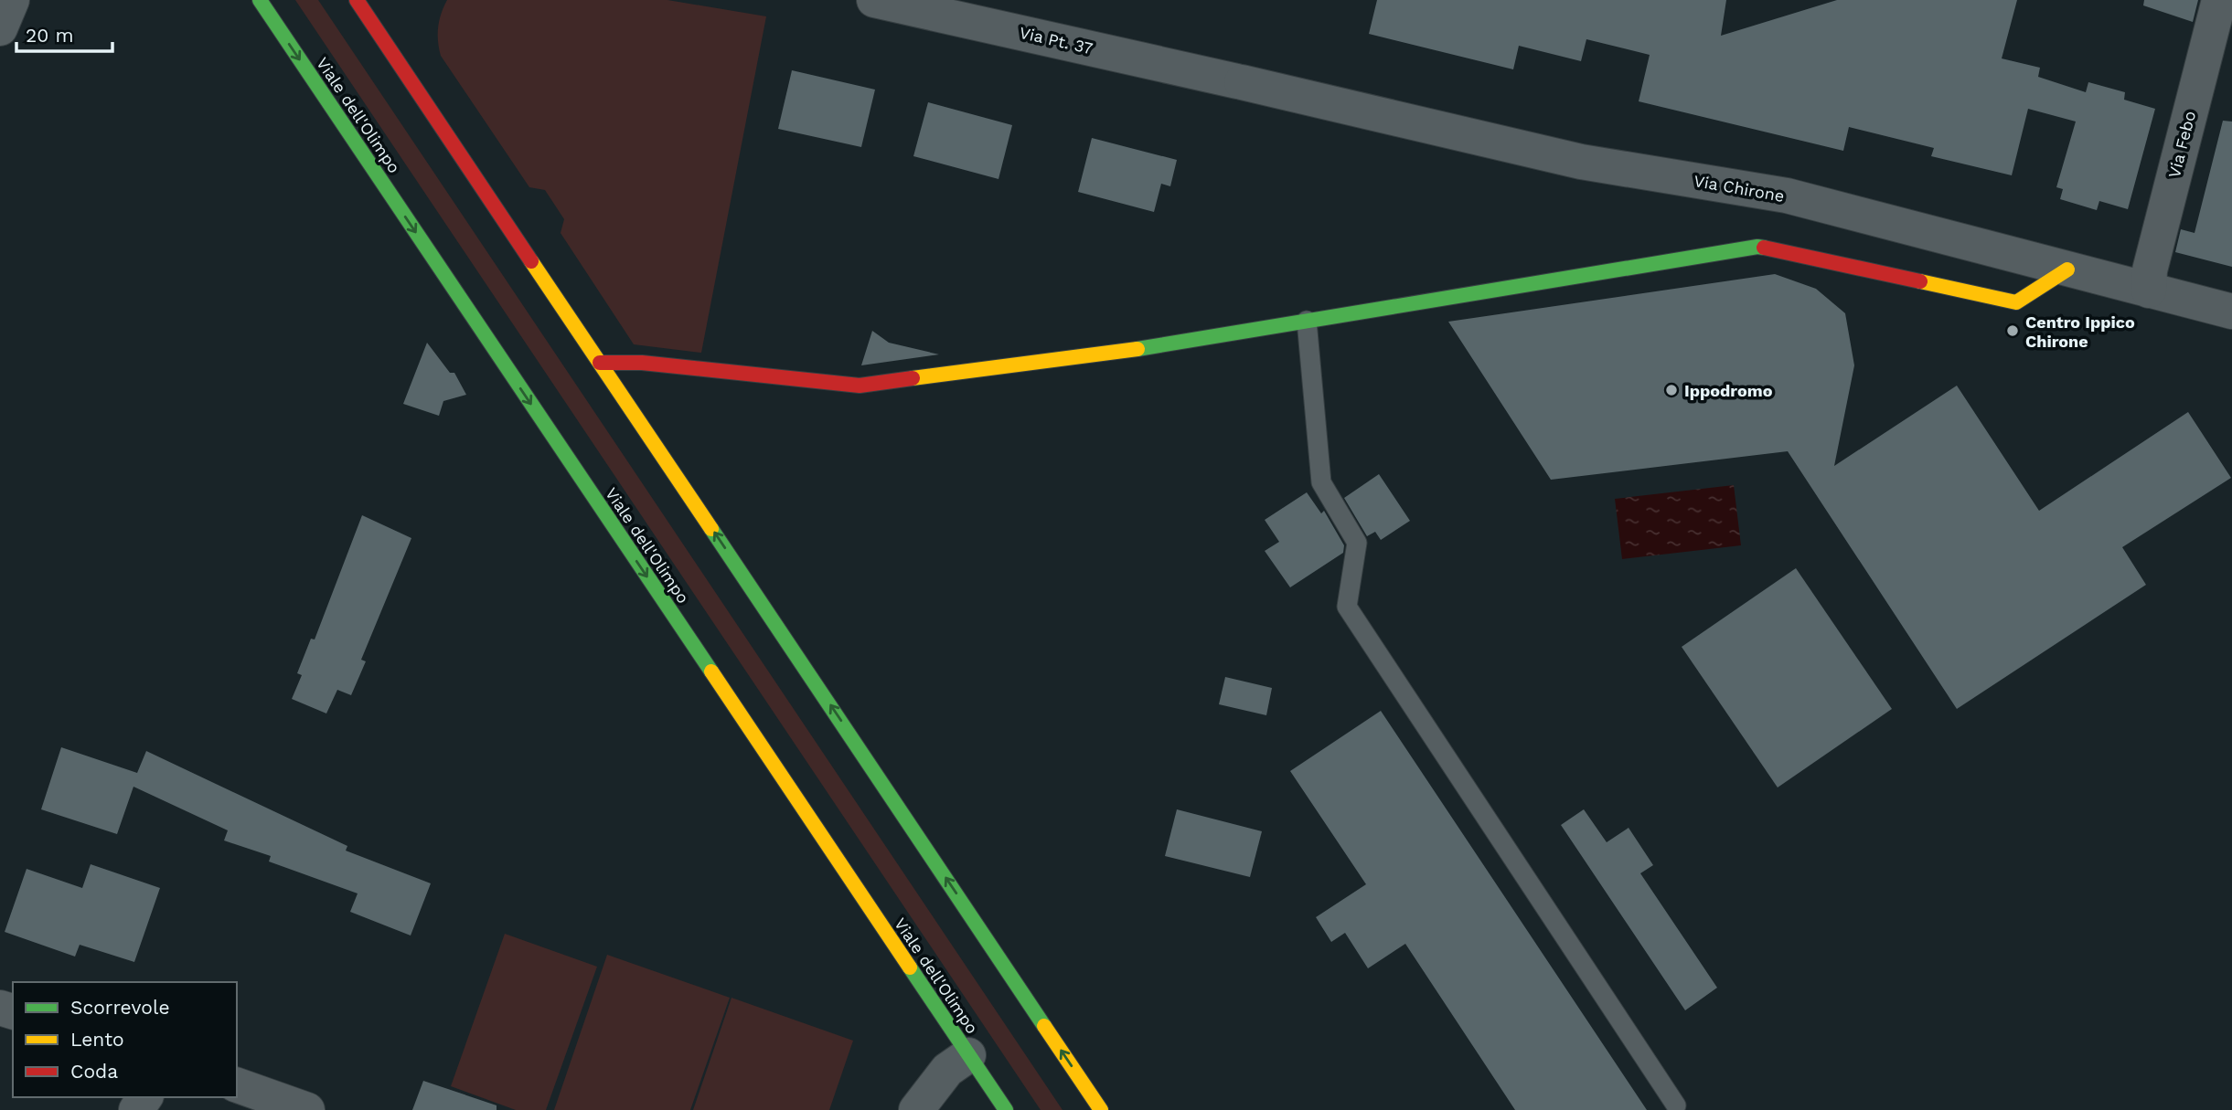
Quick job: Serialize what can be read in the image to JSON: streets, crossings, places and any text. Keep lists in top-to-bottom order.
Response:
{
  "streets": {
    "street": [
      "Via Pt. 37",
      "Viale dell'Olimpo",
      "Via Febo",
      "Via Chirone"
    ]
  },
  "crossings": [
    ["Via Pt. 37", "Via Chirone"],
    ["Via Febo", "Via Chirone"]
  ],
  "places": ["Centro Ippico Chirone", "Ippodromo"],
  "legend": ["Scorrevole", "Lento", "Coda"],
  "scale_bar": "20 m"
}
